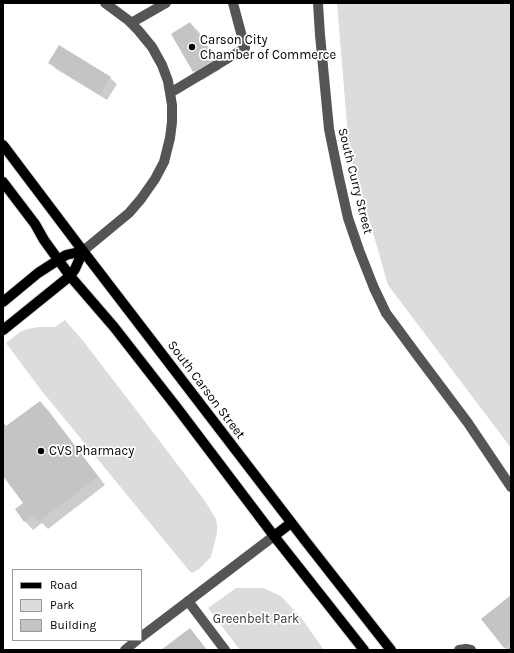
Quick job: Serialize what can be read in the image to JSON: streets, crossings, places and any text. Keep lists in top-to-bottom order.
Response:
{
  "streets": {
    "main road": ["South Carson Street"],
    "street": ["South Curry Street"]
  },
  "parks": ["Greenbelt Park"],
  "places": ["Carson City Chamber of Commerce", "CVS Pharmacy"],
  "legend": ["Road", "Park", "Building"]
}
